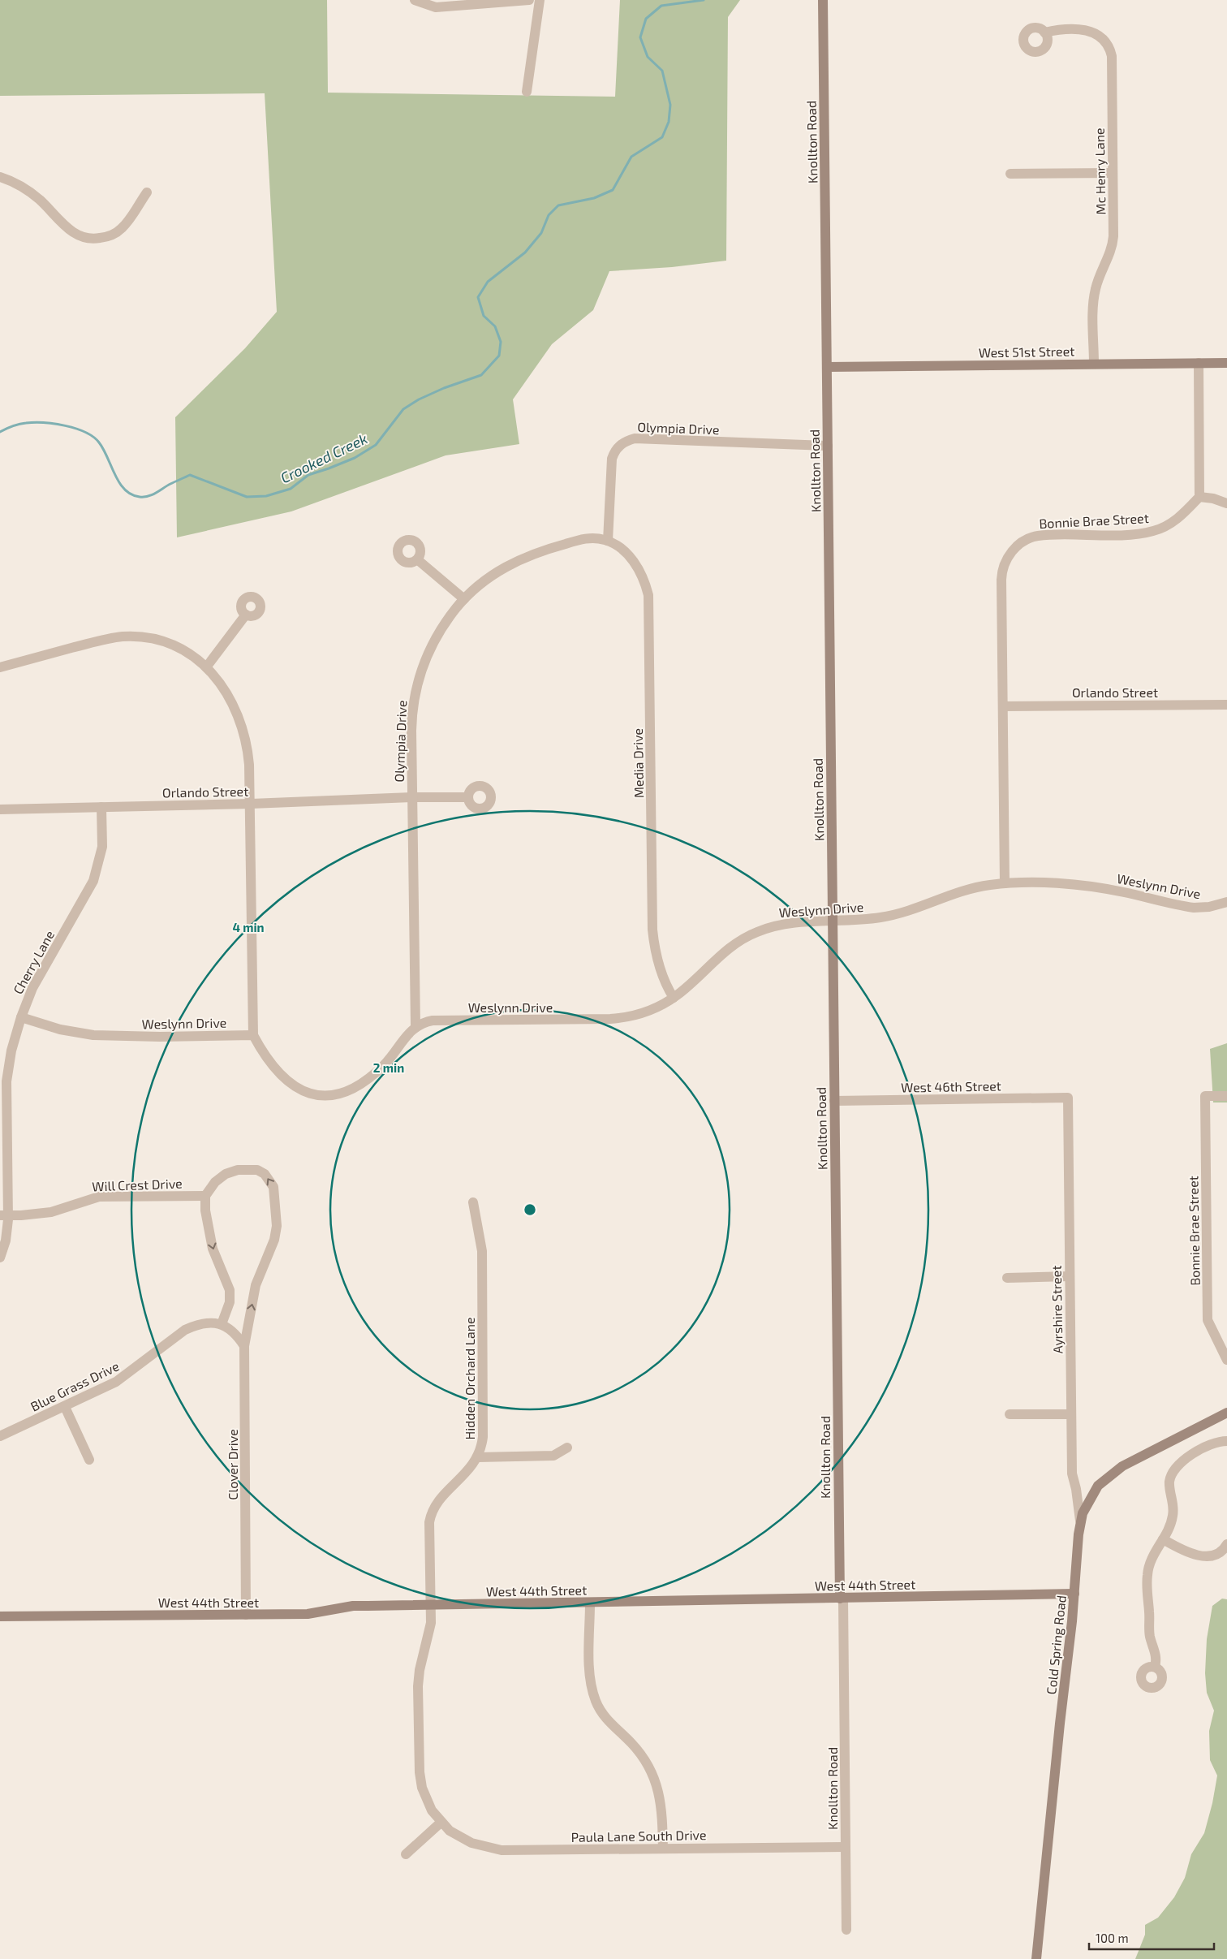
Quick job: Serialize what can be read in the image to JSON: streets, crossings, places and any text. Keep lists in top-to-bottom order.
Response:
{
  "streets": {
    "street": [
      "Knollton Road",
      "Mc Henry Lane",
      "West 51st Street",
      "Olympia Drive",
      "Bonnie Brae Street",
      "Orlando Street",
      "Media Drive",
      "Weslynn Drive",
      "Cherry Lane",
      "West 46th Street",
      "Will Crest Drive",
      "Ayrshire Street",
      "Hidden Orchard Lane",
      "Blue Grass Drive",
      "Clover Drive",
      "West 44th Street",
      "Cold Spring Road",
      "Paula Lane South Drive"
    ]
  },
  "crossings": [
    ["Knollton Road", "West 51st Street"],
    ["Knollton Road", "Olympia Drive"],
    ["Knollton Road", "Weslynn Drive"],
    ["Knollton Road", "West 46th Street"],
    ["Knollton Road", "West 44th Street"],
    ["Knollton Road", "Paula Lane South Drive"],
    ["Mc Henry Lane", "West 51st Street"],
    ["Olympia Drive", "Orlando Street"],
    ["Olympia Drive", "Media Drive"],
    ["Olympia Drive", "Weslynn Drive"],
    ["Bonnie Brae Street", "Orlando Street"],
    ["Bonnie Brae Street", "Weslynn Drive"],
    ["Orlando Street", "Cherry Lane"],
    ["Media Drive", "Weslynn Drive"],
    ["Weslynn Drive", "Cherry Lane"],
    ["Cherry Lane", "Will Crest Drive"],
    ["West 46th Street", "Ayrshire Street"],
    ["Will Crest Drive", "Clover Drive"],
    ["Ayrshire Street", "Cold Spring Road"],
    ["Hidden Orchard Lane", "West 44th Street"],
    ["Hidden Orchard Lane", "Paula Lane South Drive"],
    ["Clover Drive", "West 44th Street"],
    ["West 44th Street", "Cold Spring Road"]
  ],
  "water": ["Crooked Creek"],
  "scale_bar": "100 m",
  "rings": ["4 min", "2 min"]
}
